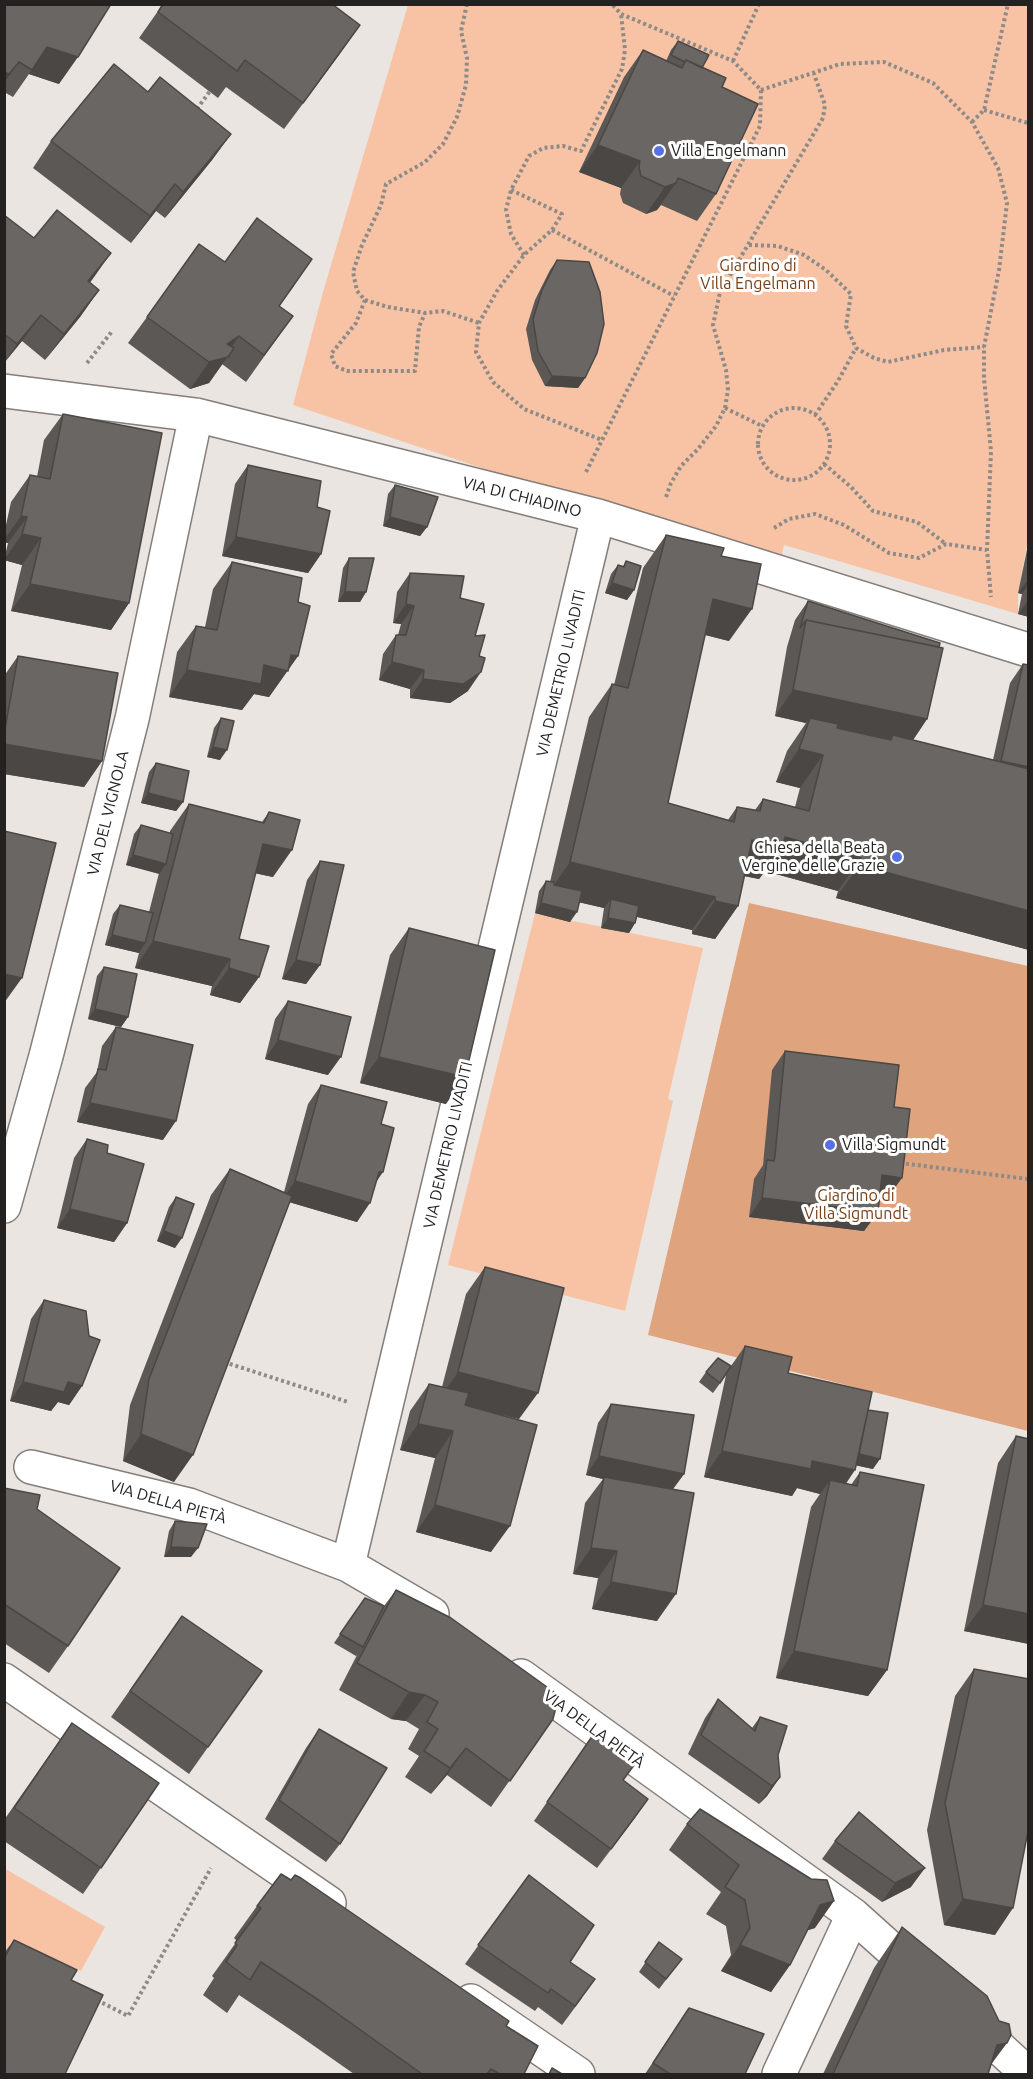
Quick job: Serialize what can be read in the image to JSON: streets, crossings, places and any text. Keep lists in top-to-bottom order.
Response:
{
  "streets": {
    "street": [
      "VIA DI CHIADINO",
      "VIA DEMETRIO LIVADITI",
      "VIA DEL VIGNOLA",
      "VIA DELLA PIETÀ"
    ]
  },
  "crossings": [
    ["VIA DI CHIADINO", "VIA DEMETRIO LIVADITI"],
    ["VIA DI CHIADINO", "VIA DEL VIGNOLA"],
    ["VIA DEMETRIO LIVADITI", "VIA DELLA PIETÀ"]
  ],
  "parks": ["Giardino di Villa Engelmann", "Giardino di Villa Sigmundt"],
  "places": ["Villa Engelmann", "Chiesa della Beata Vergine delle Grazie", "Villa Sigmundt"]
}
